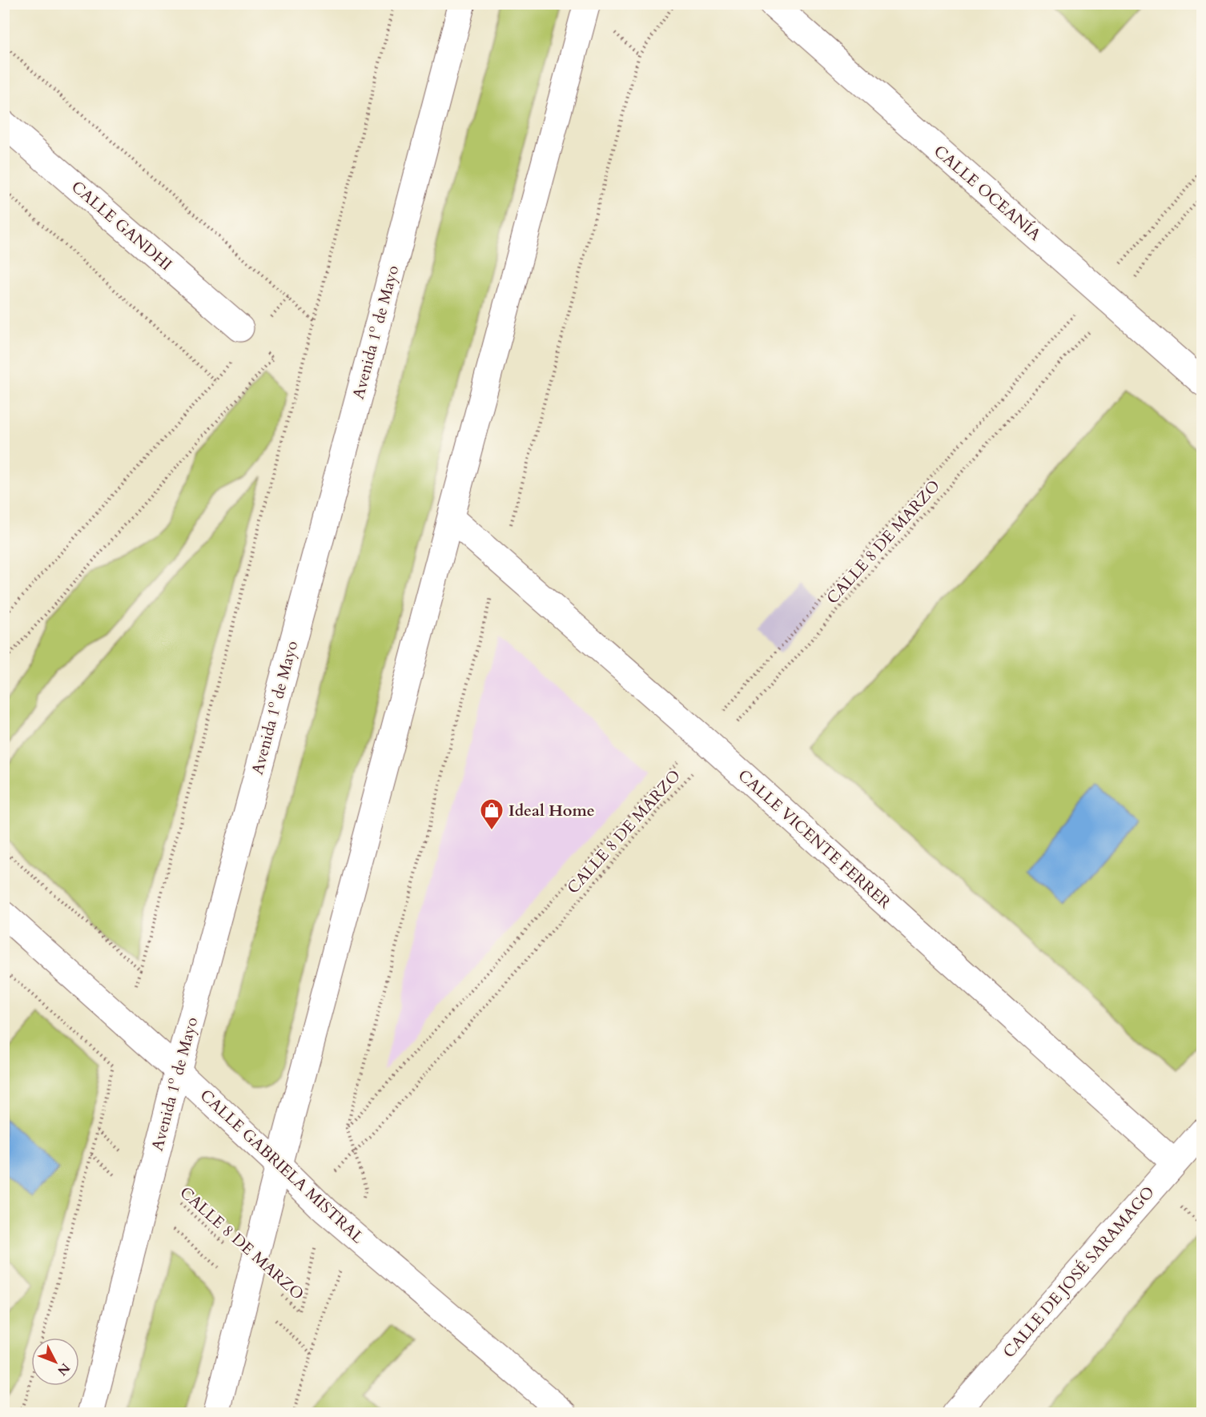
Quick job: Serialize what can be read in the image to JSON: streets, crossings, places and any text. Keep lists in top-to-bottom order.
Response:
{
  "streets": {
    "street": [
      "CALLE OCEANÍA",
      "CALLE GANDHI",
      "Avenida 1º de Mayo",
      "CALLE VICENTE FERRER",
      "CALLE GABRIELA MISTRAL",
      "CALLE DE JOSÉ SARAMAGO"
    ],
    "path": ["CALLE 8 DE MARZO"]
  },
  "crossings": [
    ["CALLE OCEANÍA", "CALLE 8 DE MARZO"],
    ["Avenida 1º de Mayo", "CALLE 8 DE MARZO"],
    ["Avenida 1º de Mayo", "CALLE GABRIELA MISTRAL"],
    ["CALLE 8 DE MARZO", "CALLE VICENTE FERRER"],
    ["CALLE 8 DE MARZO", "CALLE GABRIELA MISTRAL"],
    ["CALLE VICENTE FERRER", "CALLE DE JOSÉ SARAMAGO"]
  ],
  "places": {
    "shop": ["Ideal Home"]
  },
  "north": "bottom right"
}
